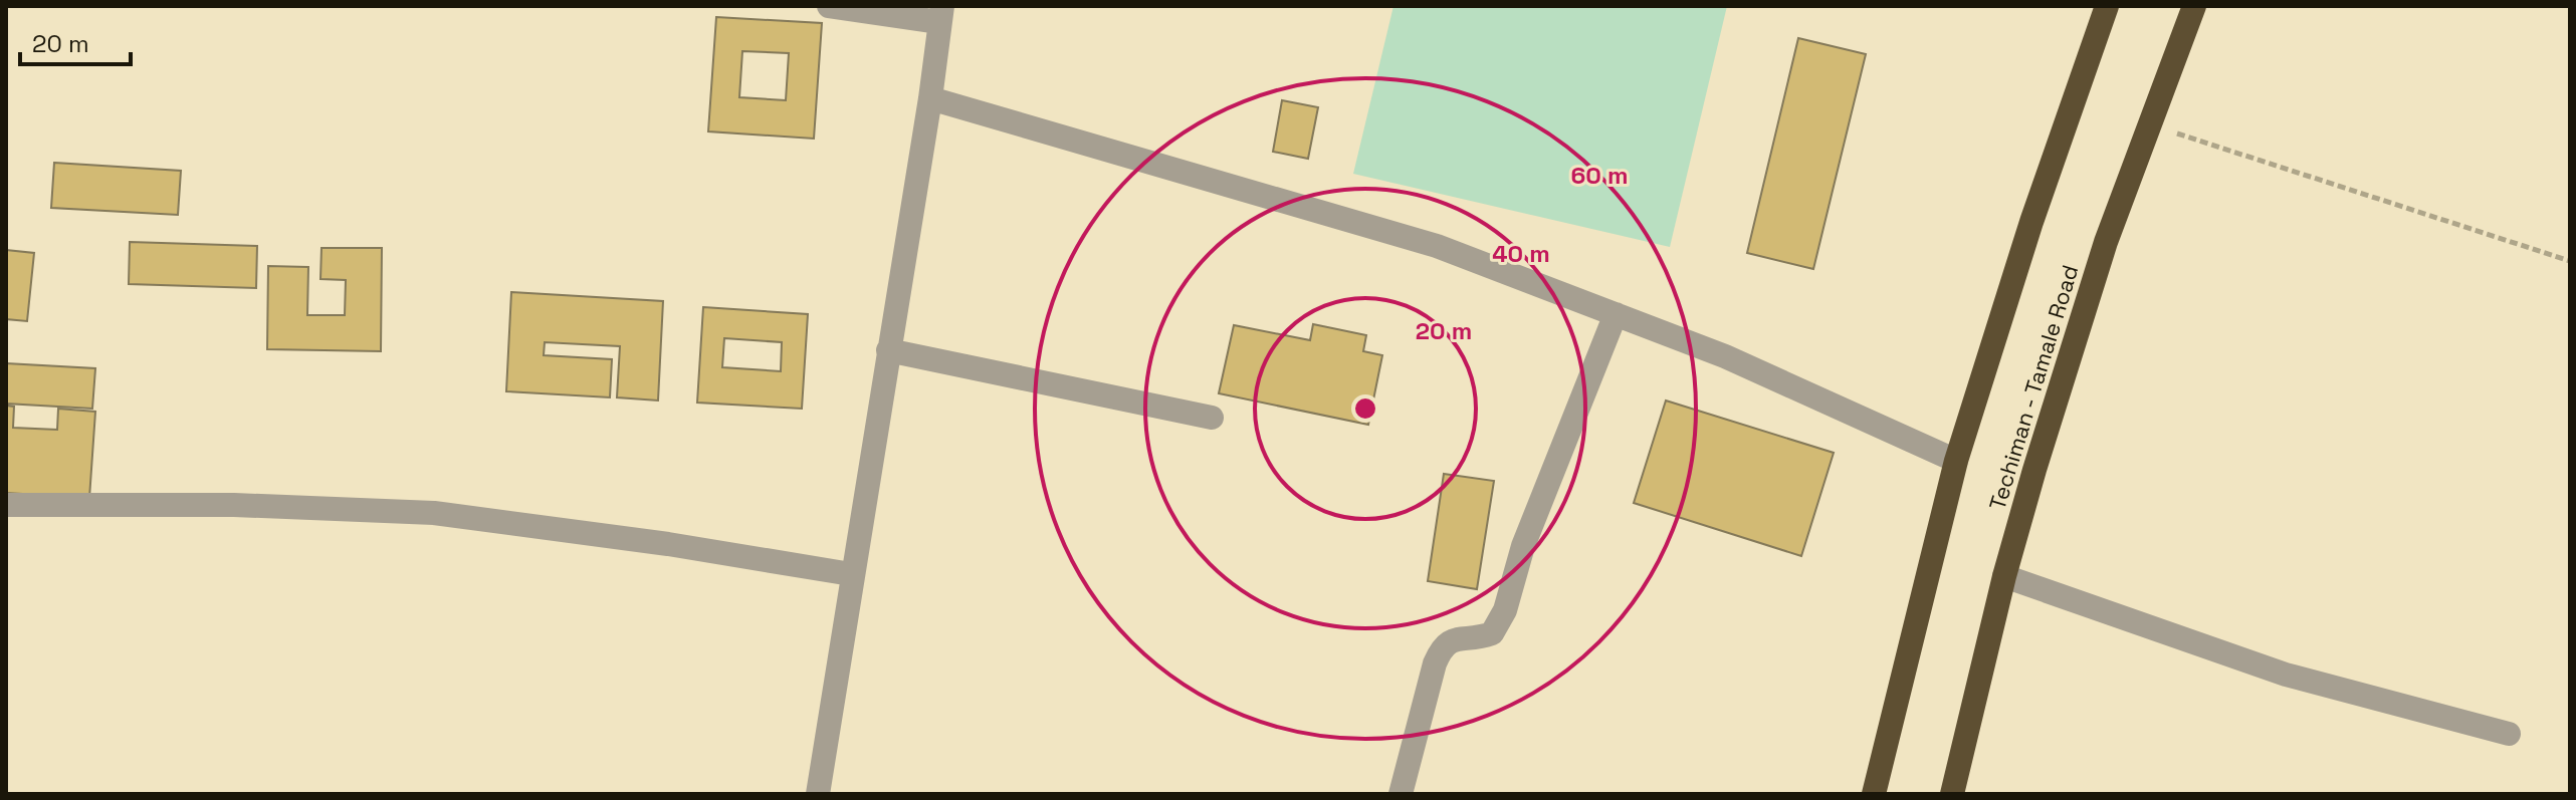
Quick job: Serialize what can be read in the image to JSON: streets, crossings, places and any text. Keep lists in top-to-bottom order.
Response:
{
  "streets": {
    "highway": ["Techiman - Tamale Road"]
  },
  "scale_bar": "20 m",
  "rings": ["60 m", "40 m", "20 m"]
}
